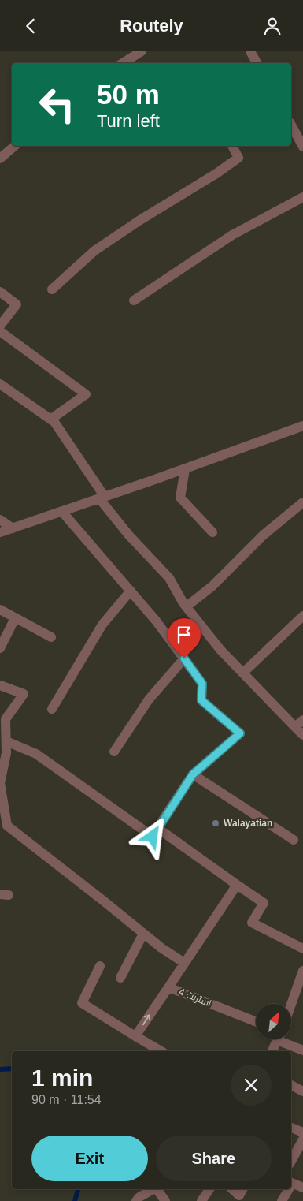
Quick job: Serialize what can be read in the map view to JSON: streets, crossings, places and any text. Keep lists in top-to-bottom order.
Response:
{
  "streets": {
    "street": ["اسٹریٹ 4"]
  },
  "places": ["Walayatian"],
  "north": "top right",
  "page": {
    "header": "Routely",
    "turn": ["50 m", "Turn left"],
    "heading": ["1 min", "90 m · 11:54"],
    "buttons": ["Exit", "Share"]
  }
}
